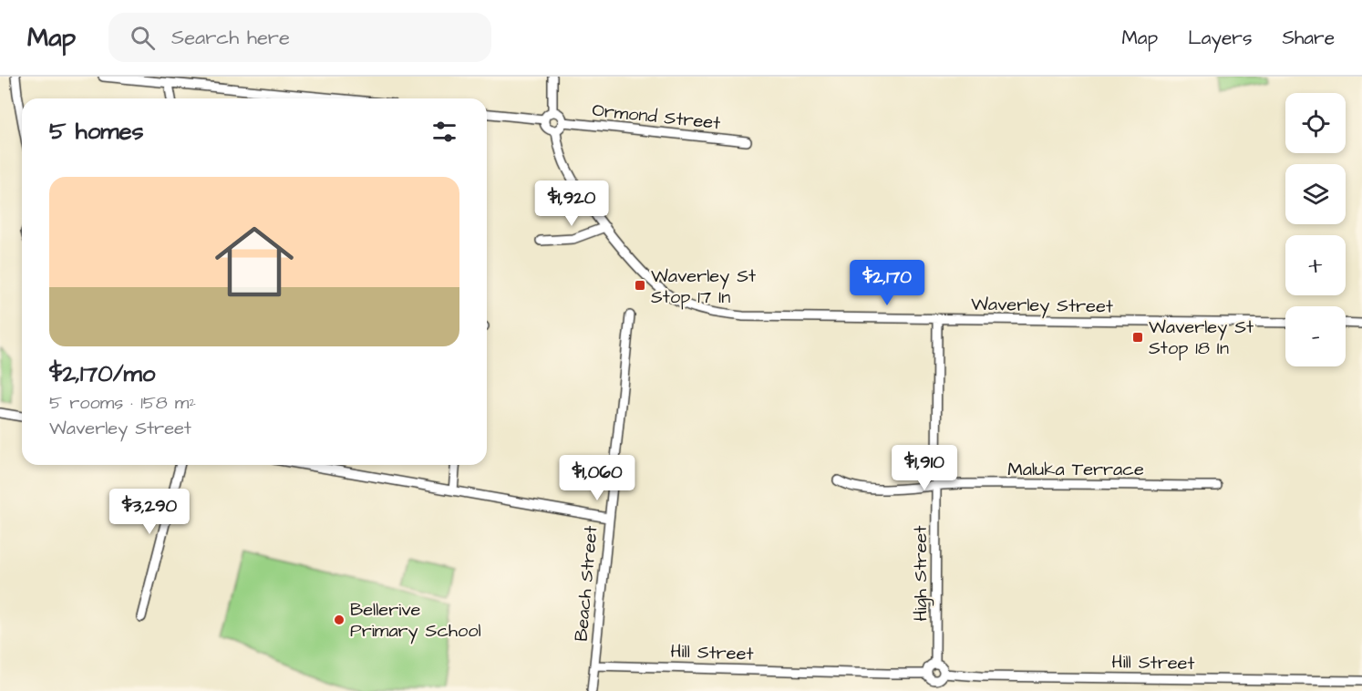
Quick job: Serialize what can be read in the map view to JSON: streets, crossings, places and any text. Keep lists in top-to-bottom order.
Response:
{
  "streets": {
    "street": [
      "Ormond Street",
      "Waverley Street",
      "Maluka Terrace",
      "High Street",
      "Beach Street",
      "Hill Street"
    ]
  },
  "crossings": [
    ["Ormond Street", "Waverley Street"],
    ["Waverley Street", "High Street"],
    ["Maluka Terrace", "High Street"],
    ["High Street", "Hill Street"],
    ["Beach Street", "Hill Street"]
  ],
  "places": {
    "transit": ["Waverley St Stop 17 In", "Waverley St Stop 18 In"],
    "other": ["Bellerive Primary School"]
  },
  "page": {
    "header": "Map",
    "search": "Search here",
    "nav": ["Map", "Layers", "Share"],
    "map_buttons": ["+", "−"],
    "heading": "5 homes",
    "list": [
      {
        "name": "$2,170/mo",
        "note": "5 rooms · 158 m² · Waverley Street"
      }
    ],
    "price": [
      "$1,920",
      "$2,170",
      "$1,910",
      "$1,060",
      "$3,290"
    ]
  }
}
